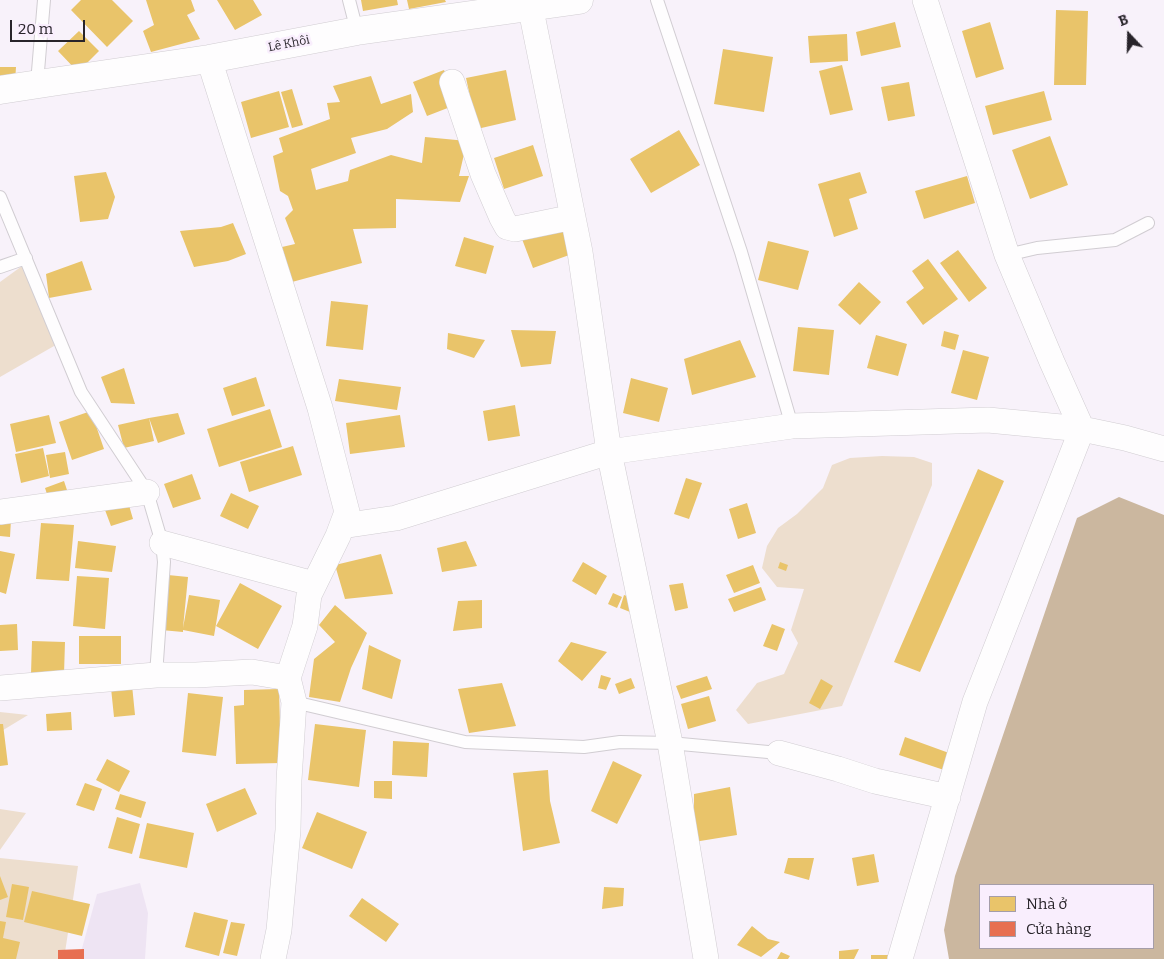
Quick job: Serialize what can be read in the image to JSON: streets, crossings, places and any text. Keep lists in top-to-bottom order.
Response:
{
  "streets": {
    "street": ["Lê Khôi"]
  },
  "legend": ["Nhà ở", "Cửa hàng"],
  "scale_bar": "20 m",
  "north": "top"
}
